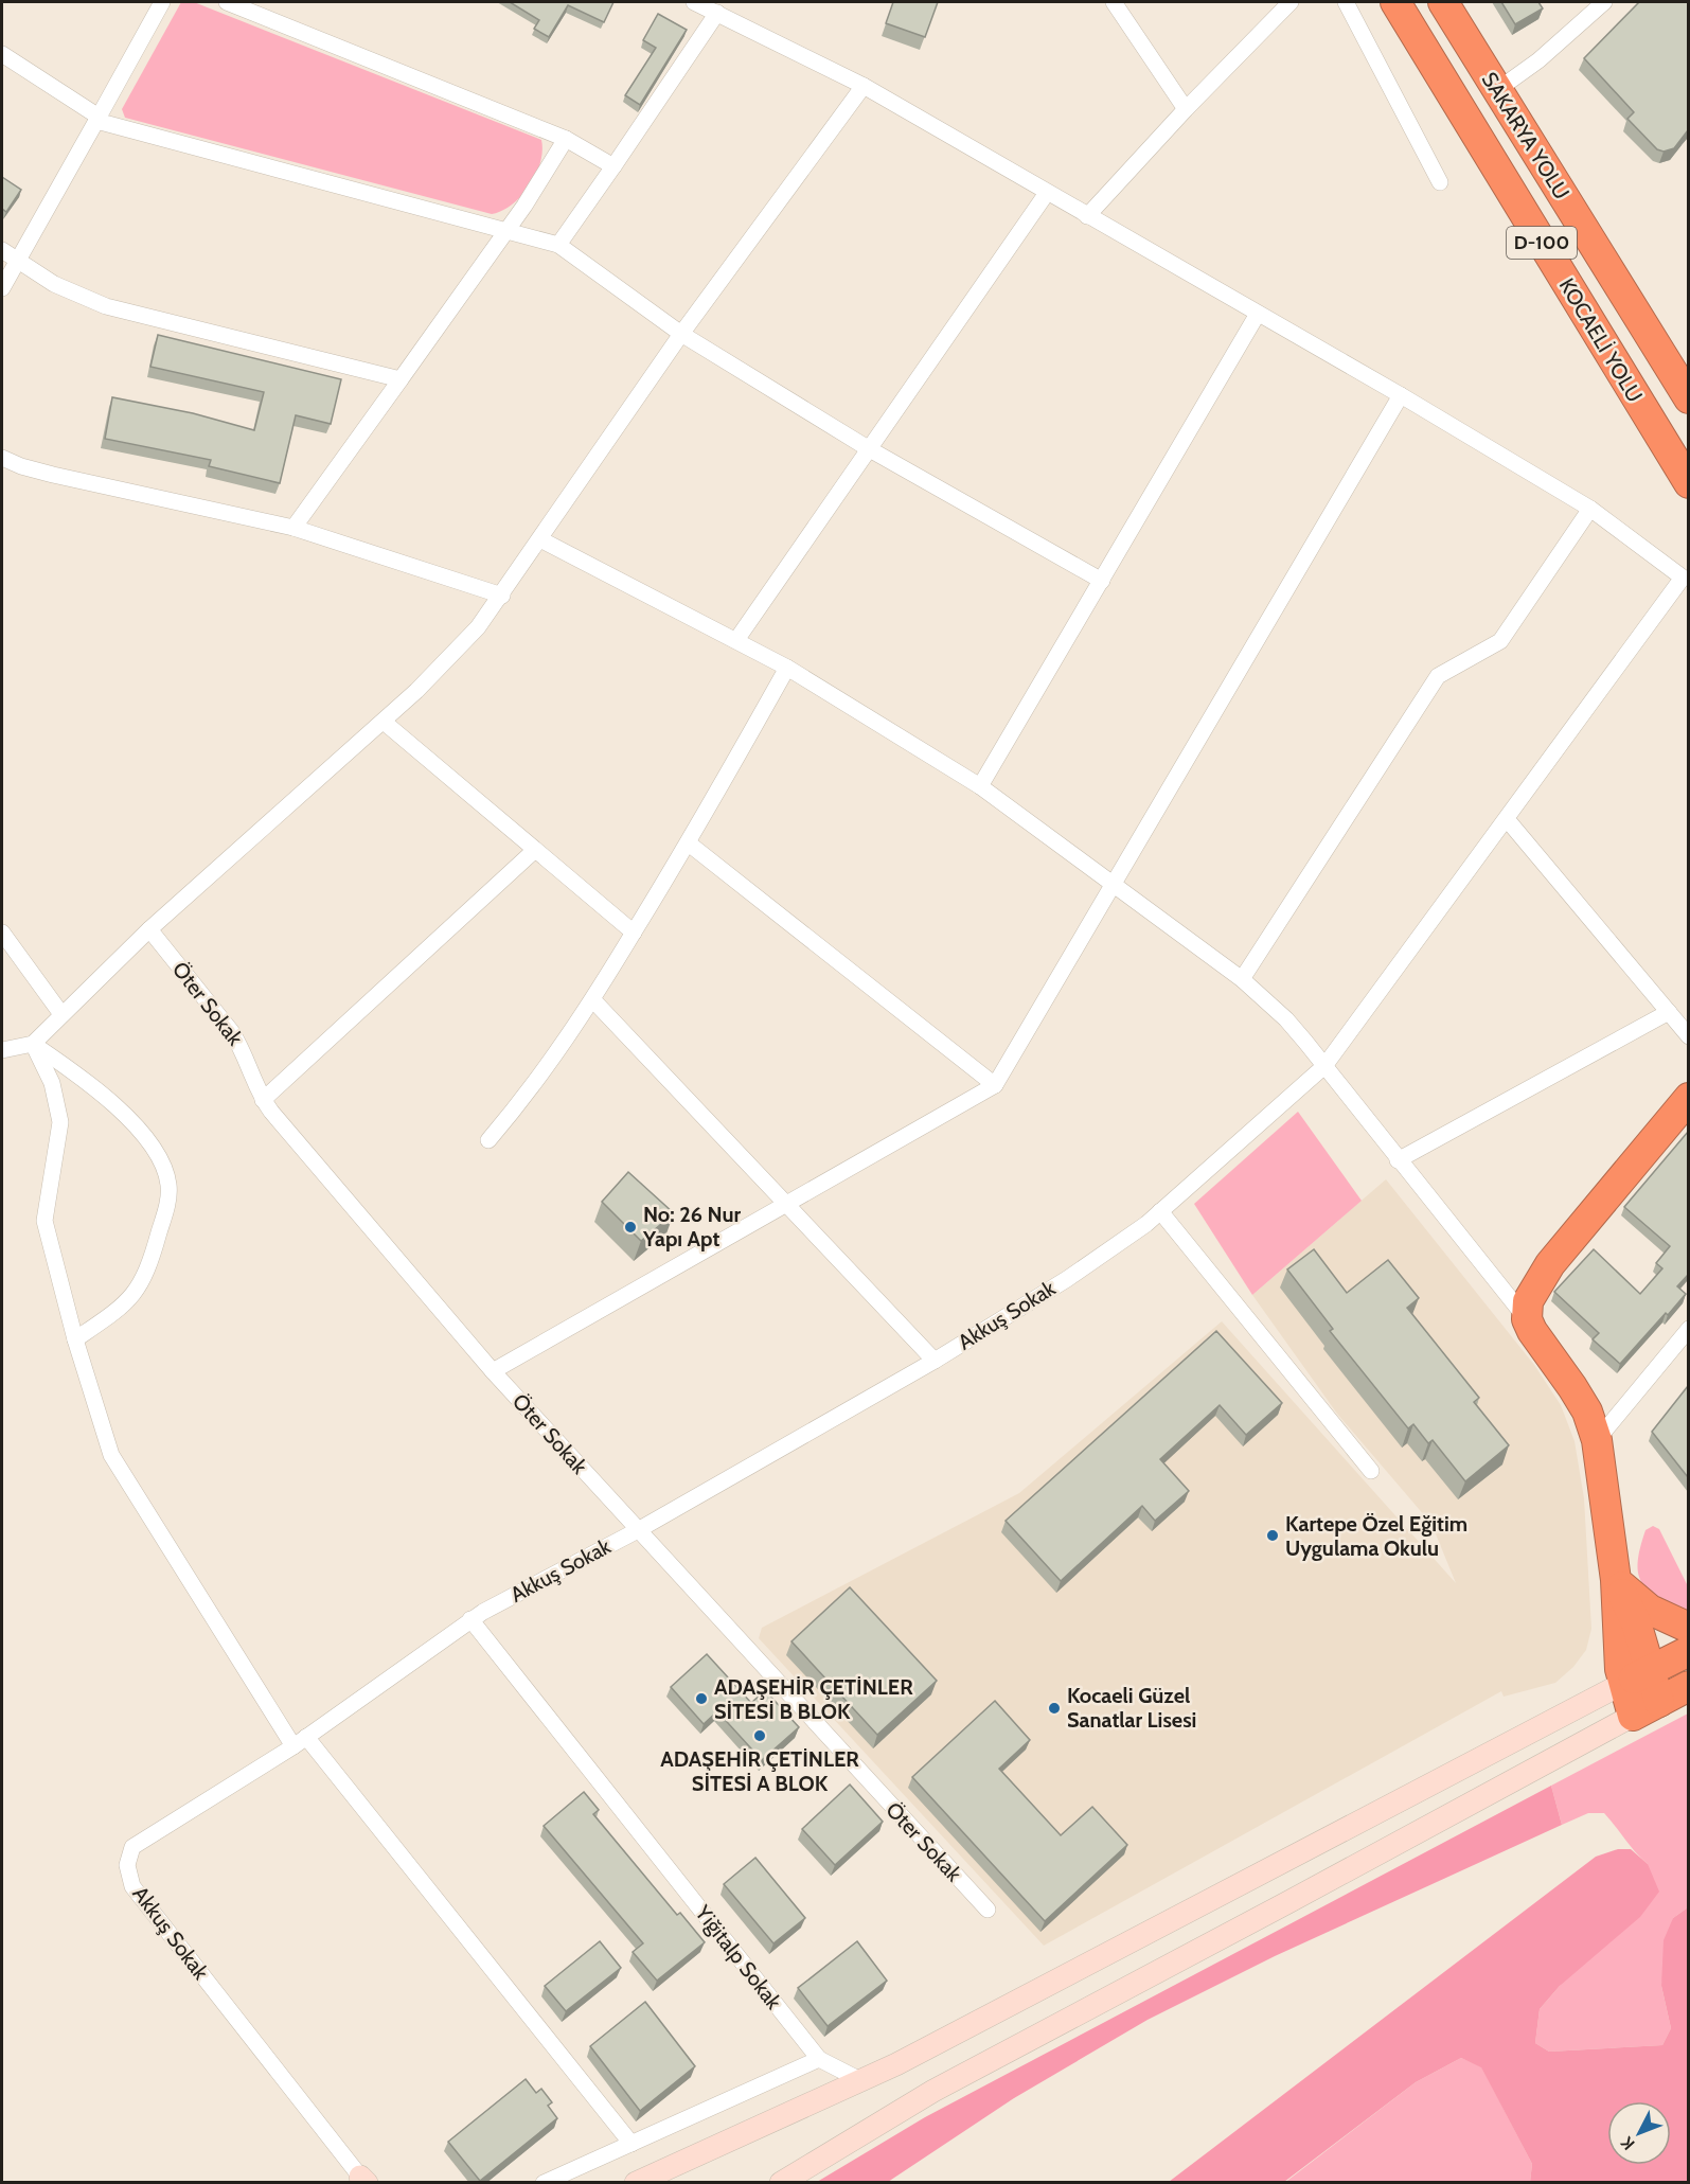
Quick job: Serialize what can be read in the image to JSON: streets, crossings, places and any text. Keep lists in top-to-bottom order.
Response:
{
  "streets": {
    "highway": ["SAKARYA YOLU", "D-100", "KOCAELİ YOLU"],
    "street": ["Öter Sokak", "Akkuş Sokak", "Yiğitalp Sokak"]
  },
  "crossings": [
    ["Öter Sokak", "Akkuş Sokak"],
    ["Akkuş Sokak", "Yiğitalp Sokak"]
  ],
  "places": [
    "No: 26 Nur Yapı Apt",
    "Kartepe Özel Eğitim Uygulama Okulu",
    "ADAŞEHİR ÇETİNLER SİTESİ B BLOK",
    "Kocaeli Güzel Sanatlar Lisesi",
    "ADAŞEHİR ÇETİNLER SİTESİ A BLOK"
  ],
  "north": "bottom left"
}
